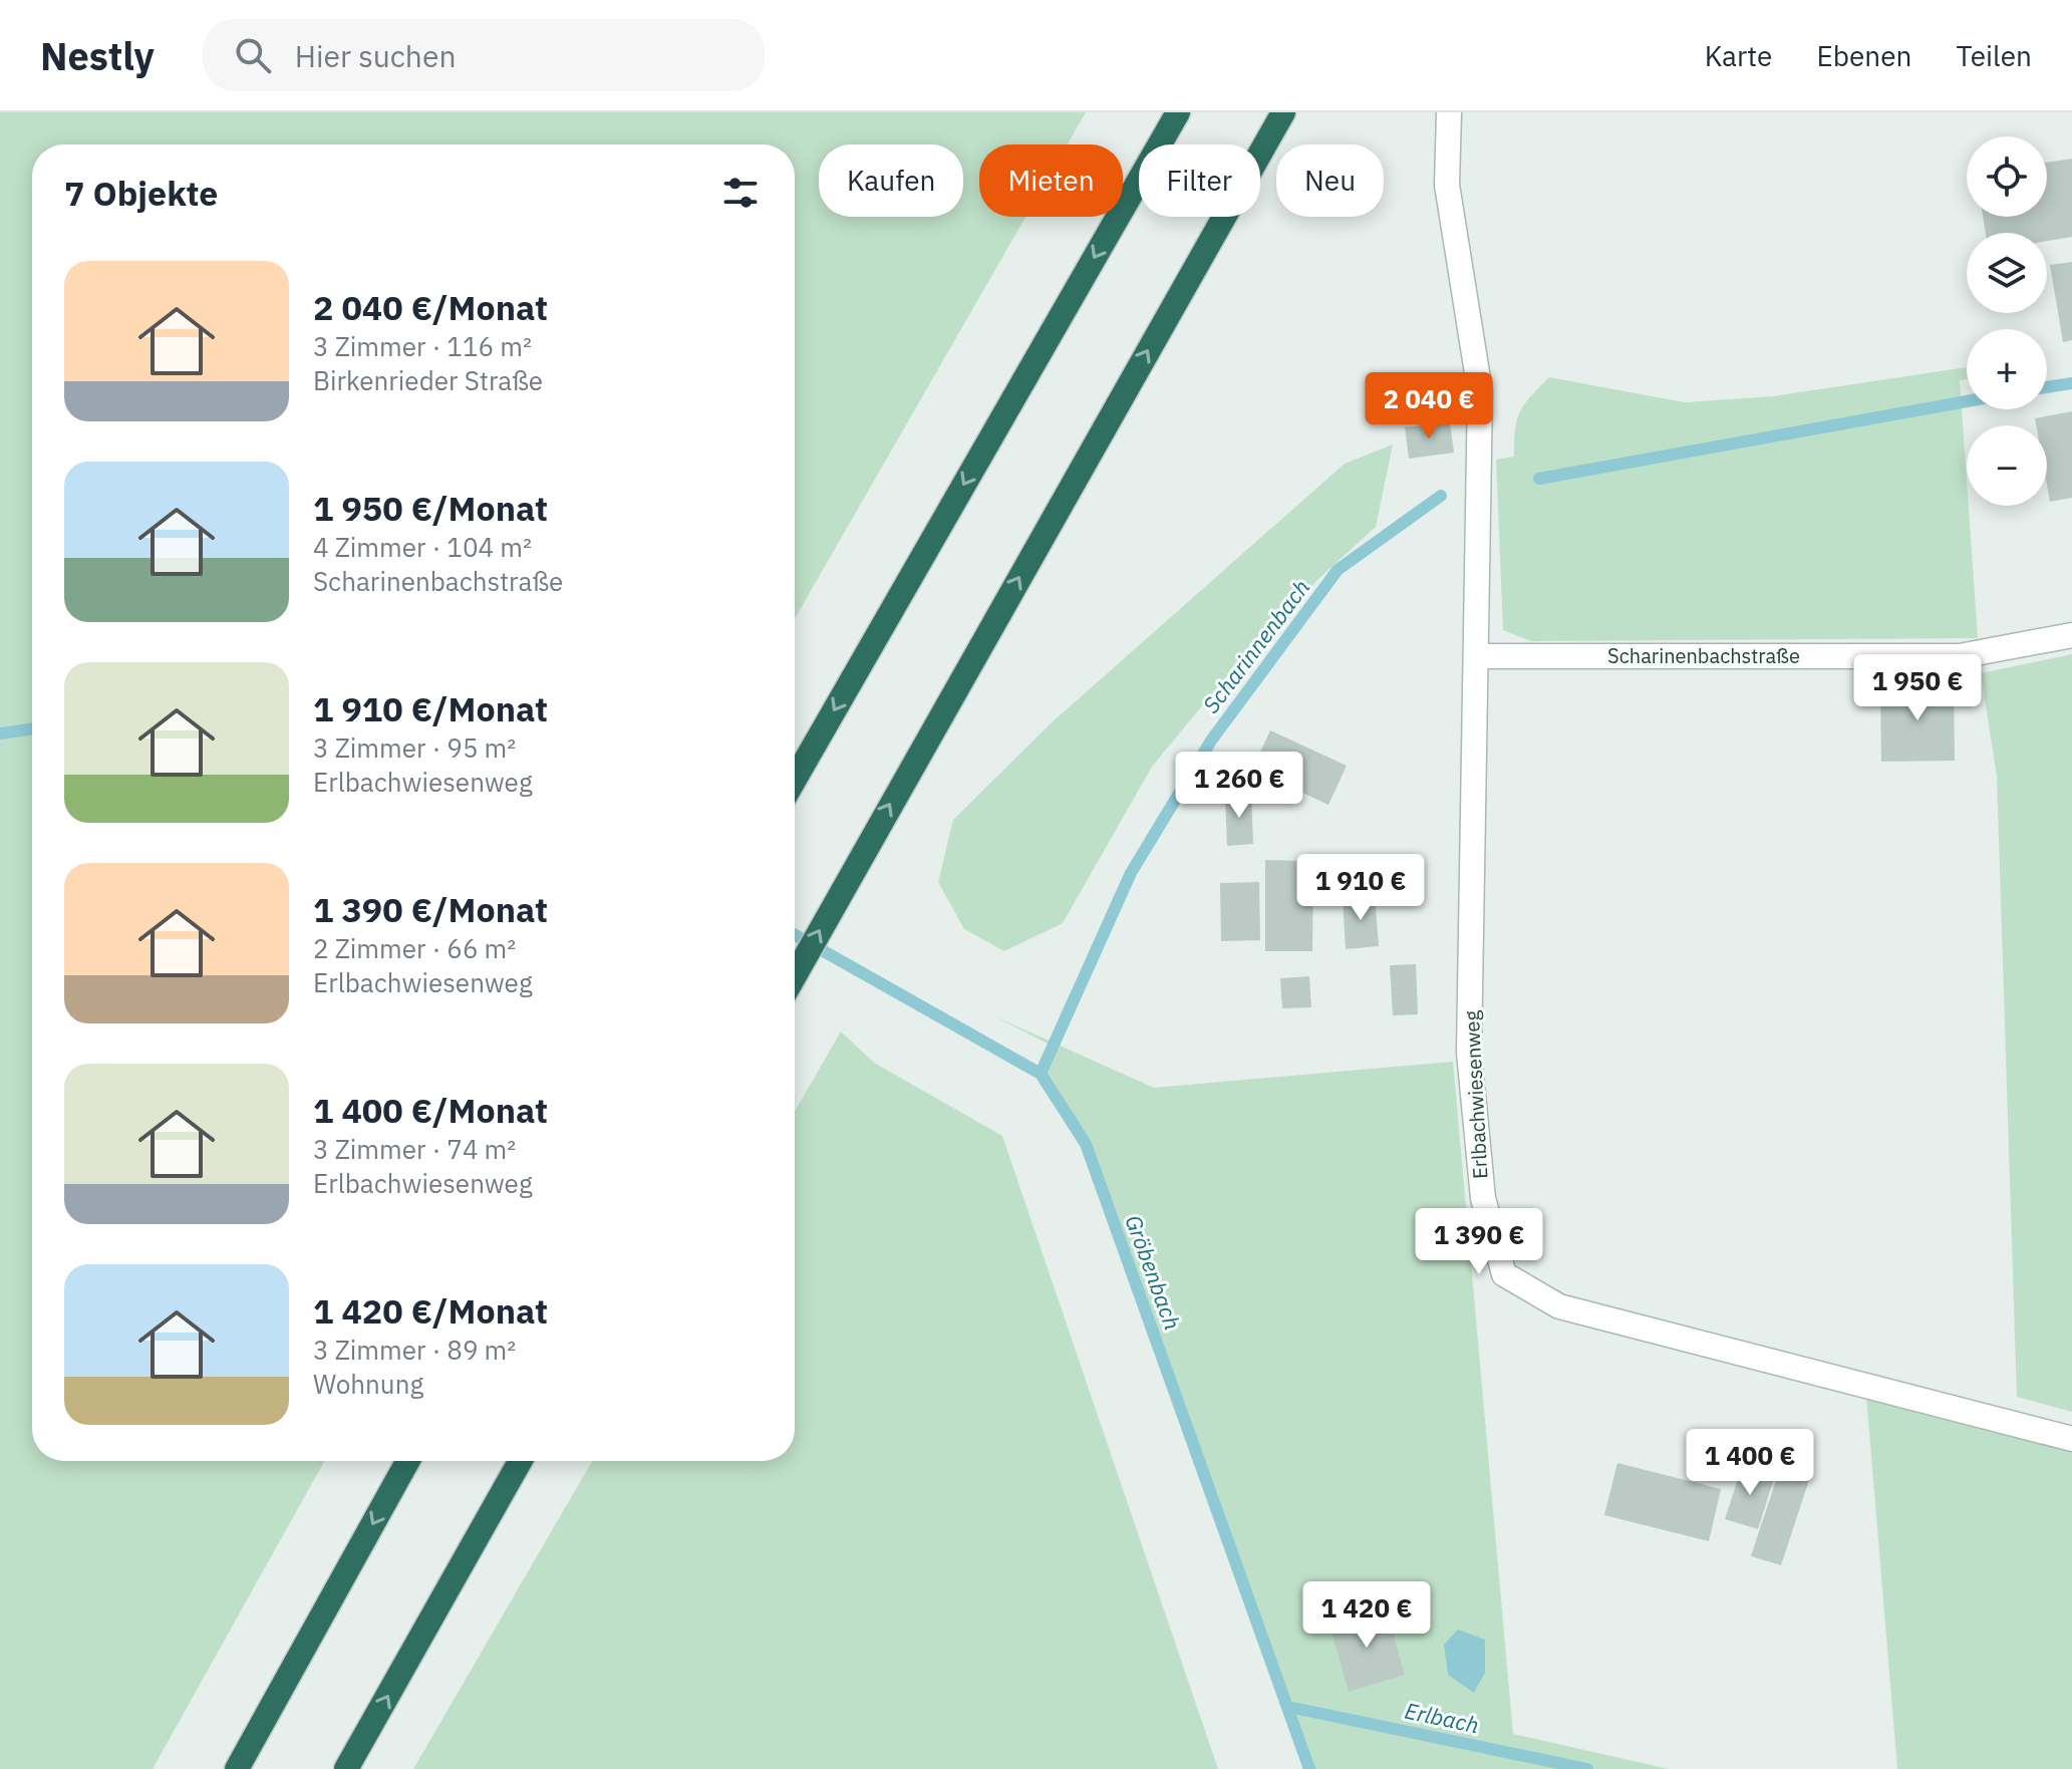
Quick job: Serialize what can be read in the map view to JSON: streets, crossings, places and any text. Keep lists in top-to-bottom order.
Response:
{
  "streets": {
    "street": ["Scharinenbachstraße", "Erlbachwiesenweg"]
  },
  "crossings": [
    ["Scharinenbachstraße", "Erlbachwiesenweg"]
  ],
  "water": ["Scharinnenbach", "Gröbenbach", "Erlbach"],
  "page": {
    "header": "Nestly",
    "search": "Hier suchen",
    "nav": ["Karte", "Ebenen", "Teilen"],
    "map_buttons": ["+", "−"],
    "chip": [
      "Kaufen",
      "Mieten",
      "Filter",
      "Neu"
    ],
    "heading": "7 Objekte",
    "list": [
      {
        "name": "2 040 €/Monat",
        "note": "3 Zimmer · 116 m² · Birkenrieder Straße"
      },
      {
        "name": "1 950 €/Monat",
        "note": "4 Zimmer · 104 m² · Scharinenbachstraße"
      },
      {
        "name": "1 910 €/Monat",
        "note": "3 Zimmer · 95 m² · Erlbachwiesenweg"
      },
      {
        "name": "1 390 €/Monat",
        "note": "2 Zimmer · 66 m² · Erlbachwiesenweg"
      },
      {
        "name": "1 400 €/Monat",
        "note": "3 Zimmer · 74 m² · Erlbachwiesenweg"
      },
      {
        "name": "1 420 €/Monat",
        "note": "3 Zimmer · 89 m² · Wohnung"
      }
    ],
    "price": [
      "2 040 €",
      "1 950 €",
      "1 260 €",
      "1 910 €",
      "1 390 €",
      "1 400 €",
      "1 420 €"
    ]
  }
}
